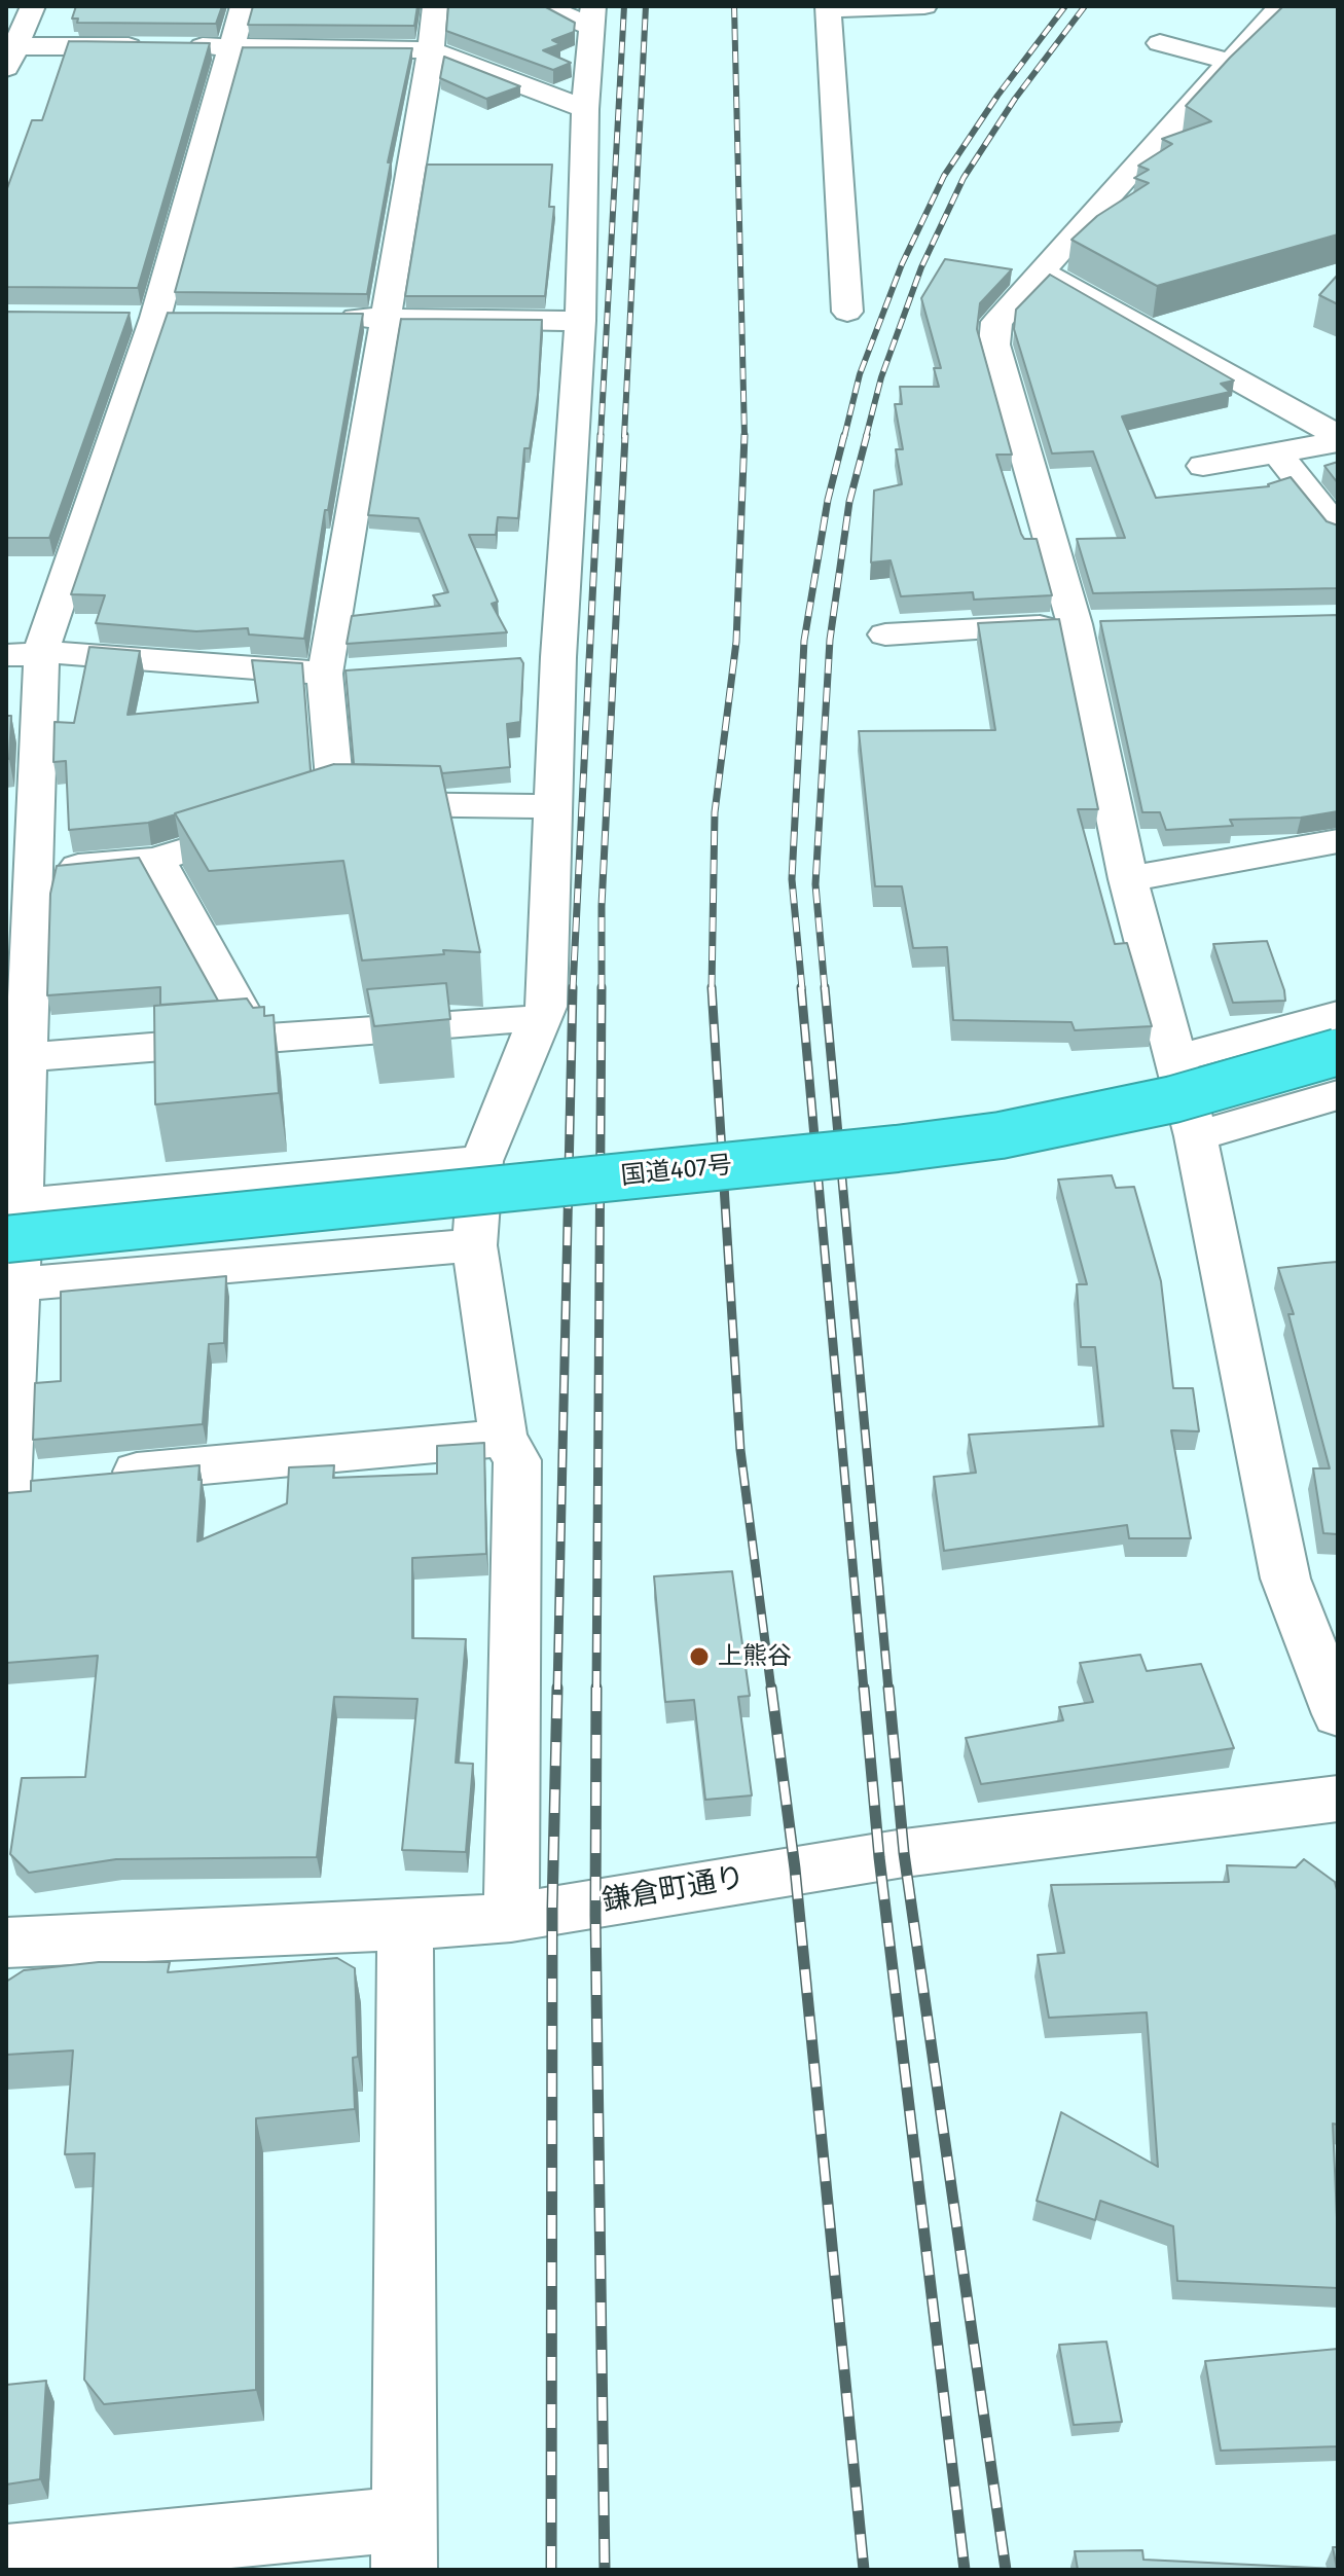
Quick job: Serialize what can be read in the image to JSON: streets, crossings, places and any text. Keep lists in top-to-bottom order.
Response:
{
  "streets": {
    "highway": ["国道407号"],
    "street": ["鎌倉町通り"]
  },
  "places": ["上熊谷"]
}
